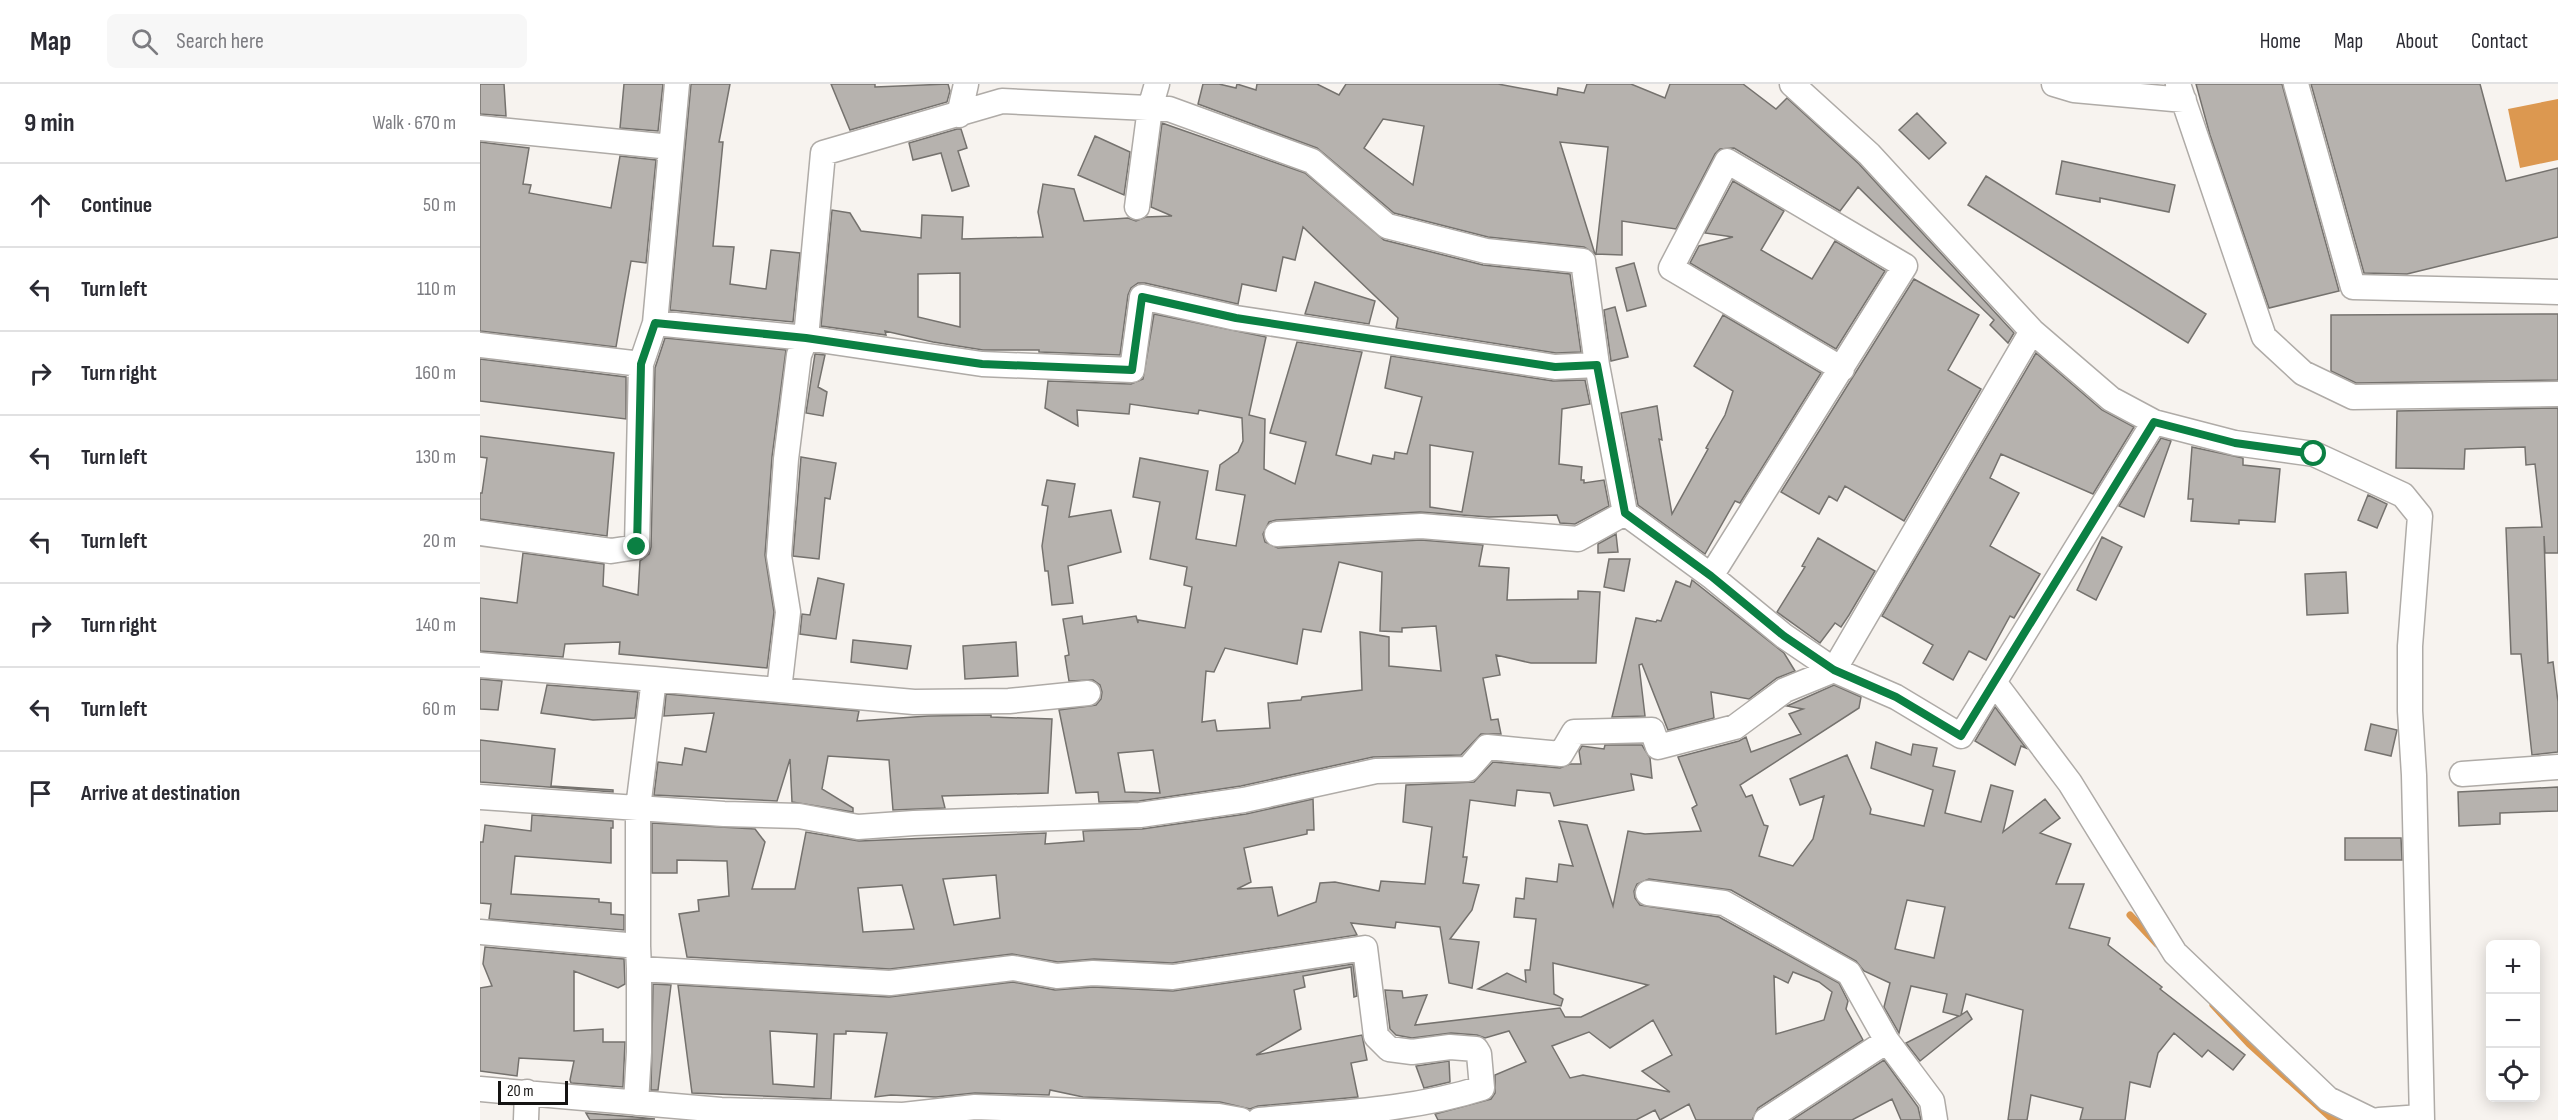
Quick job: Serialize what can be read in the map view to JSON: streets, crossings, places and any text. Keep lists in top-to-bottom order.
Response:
{
  "scale_bar": "20 m",
  "page": {
    "header": "Map",
    "search": "Search here",
    "nav": [
      "Home",
      "Map",
      "About",
      "Contact"
    ],
    "heading": ["9 min", "Walk · 670 m"],
    "list": [
      ["Continue", "50 m"],
      ["Turn left", "110 m"],
      ["Turn right", "160 m"],
      ["Turn left", "130 m"],
      ["Turn left", "20 m"],
      ["Turn right", "140 m"],
      ["Turn left", "60 m"],
      "Arrive at destination"
    ],
    "map_buttons": ["+", "−"],
    "scale": "20 m"
  }
}
